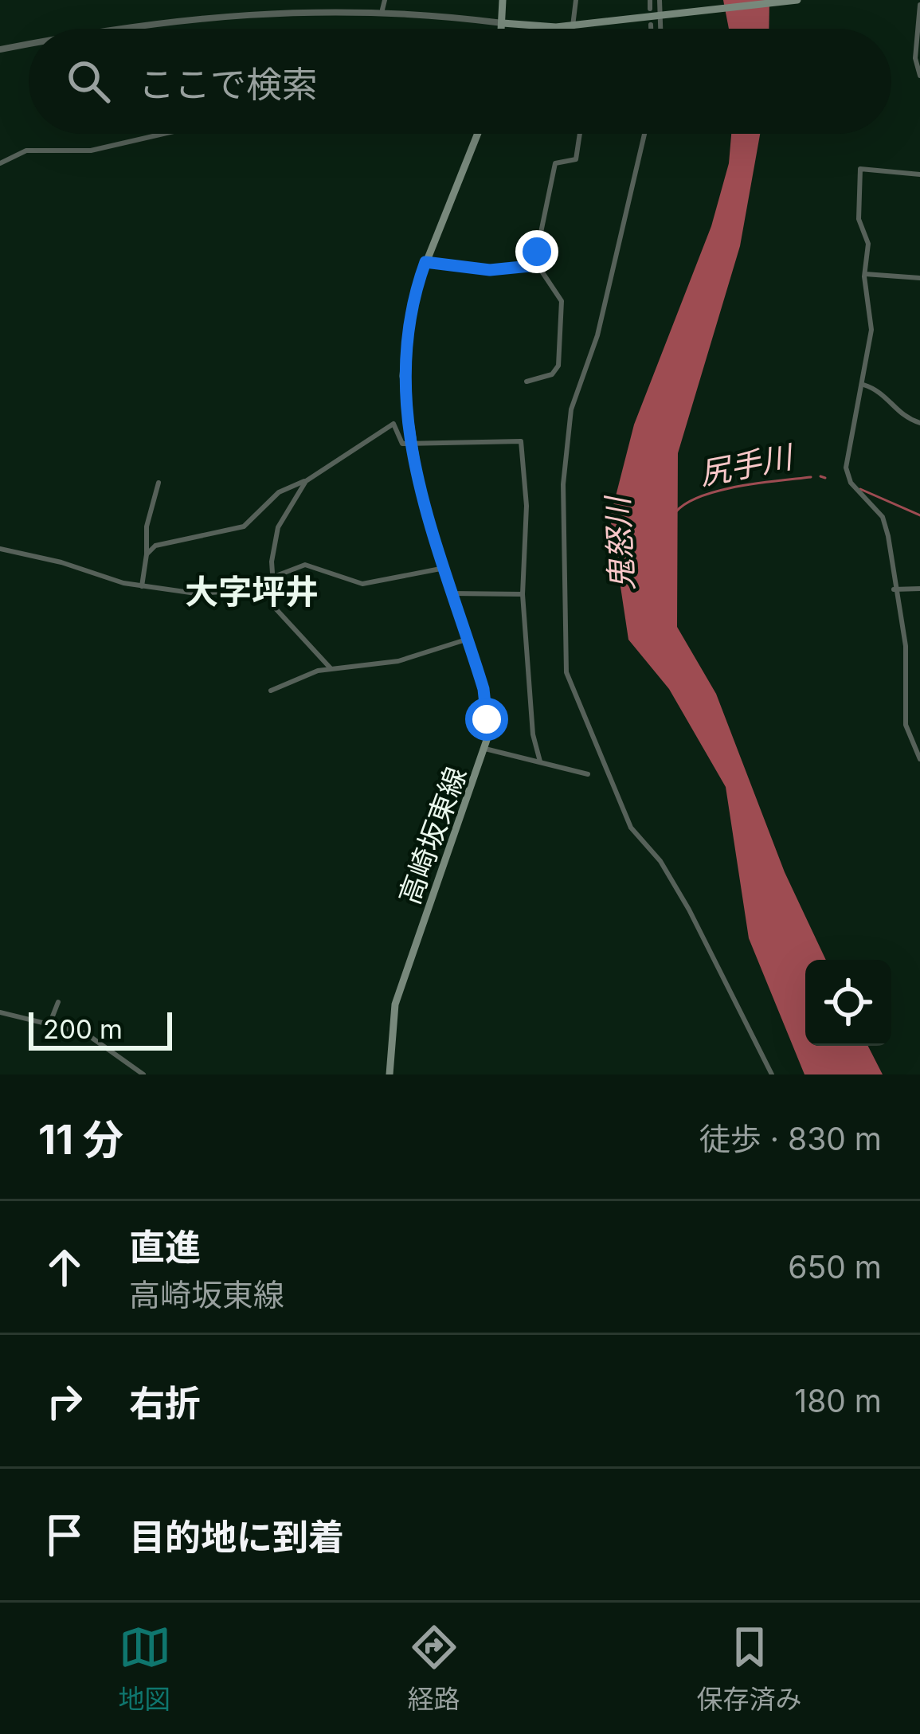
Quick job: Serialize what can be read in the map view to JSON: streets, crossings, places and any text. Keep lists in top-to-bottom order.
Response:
{
  "streets": {
    "main road": ["高崎坂東線"]
  },
  "districts": ["大字坪井"],
  "water": ["尻手川", "鬼怒川"],
  "scale_bar": "200 m",
  "page": {
    "search": "ここで検索",
    "scale": "200 m",
    "heading": ["11 分", "徒歩 · 830 m"],
    "list": [
      ["直進", "高崎坂東線", "650 m"],
      ["右折", "180 m"],
      "目的地に到着"
    ],
    "nav": ["地図", "経路", "保存済み"]
  }
}
